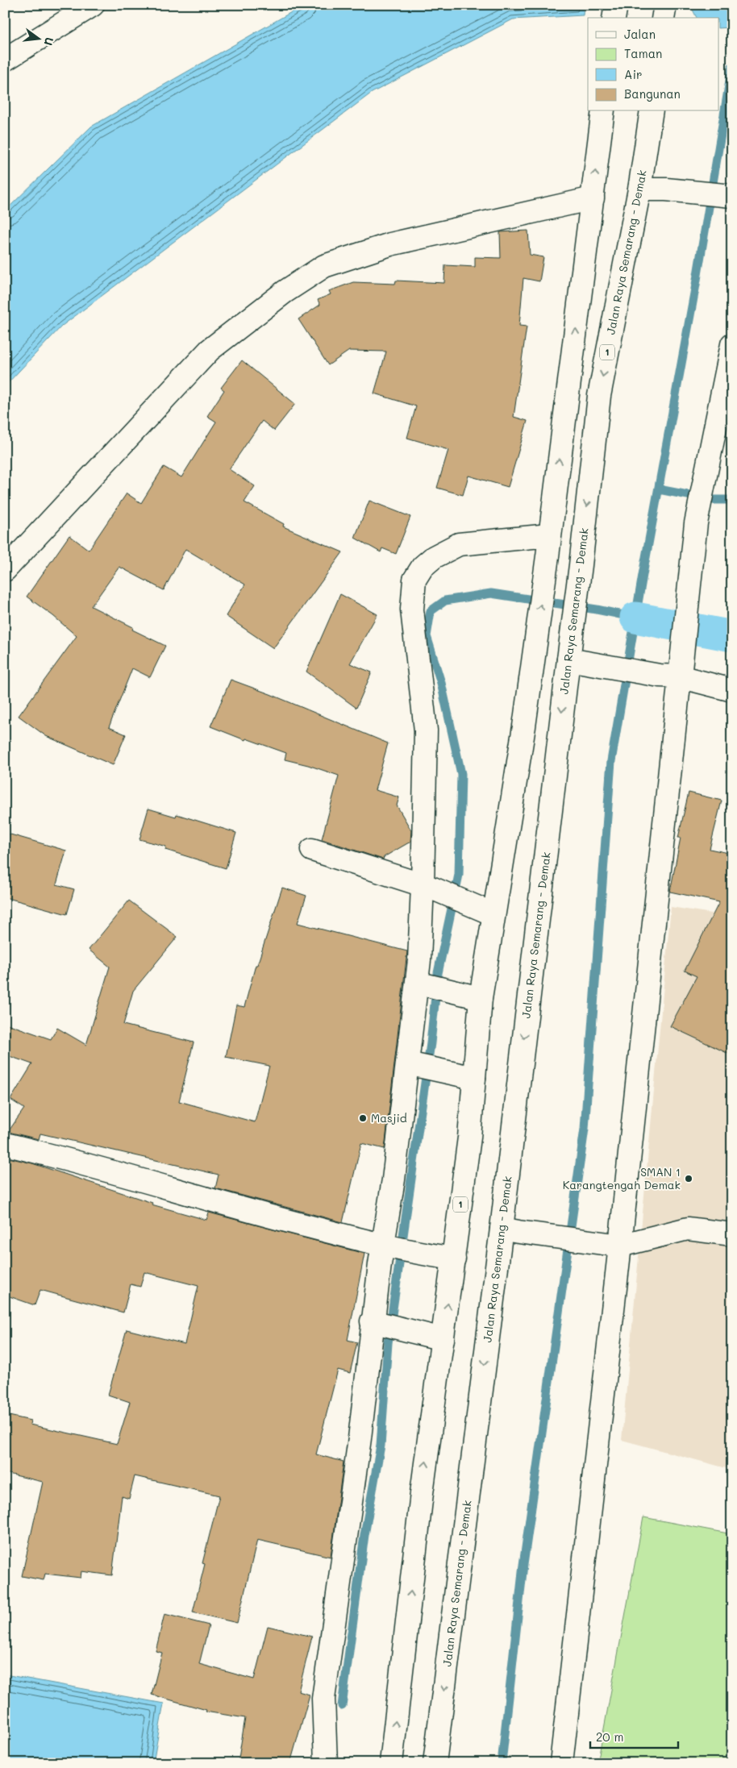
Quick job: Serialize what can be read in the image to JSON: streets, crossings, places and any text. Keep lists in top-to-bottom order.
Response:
{
  "streets": {
    "main road": ["Jalan Raya Semarang - Demak", "1"]
  },
  "places": ["Masjid", "SMAN 1 Karangtengah Demak"],
  "legend": [
    "Jalan",
    "Taman",
    "Air",
    "Bangunan"
  ],
  "scale_bar": "20 m",
  "north": "right"
}
